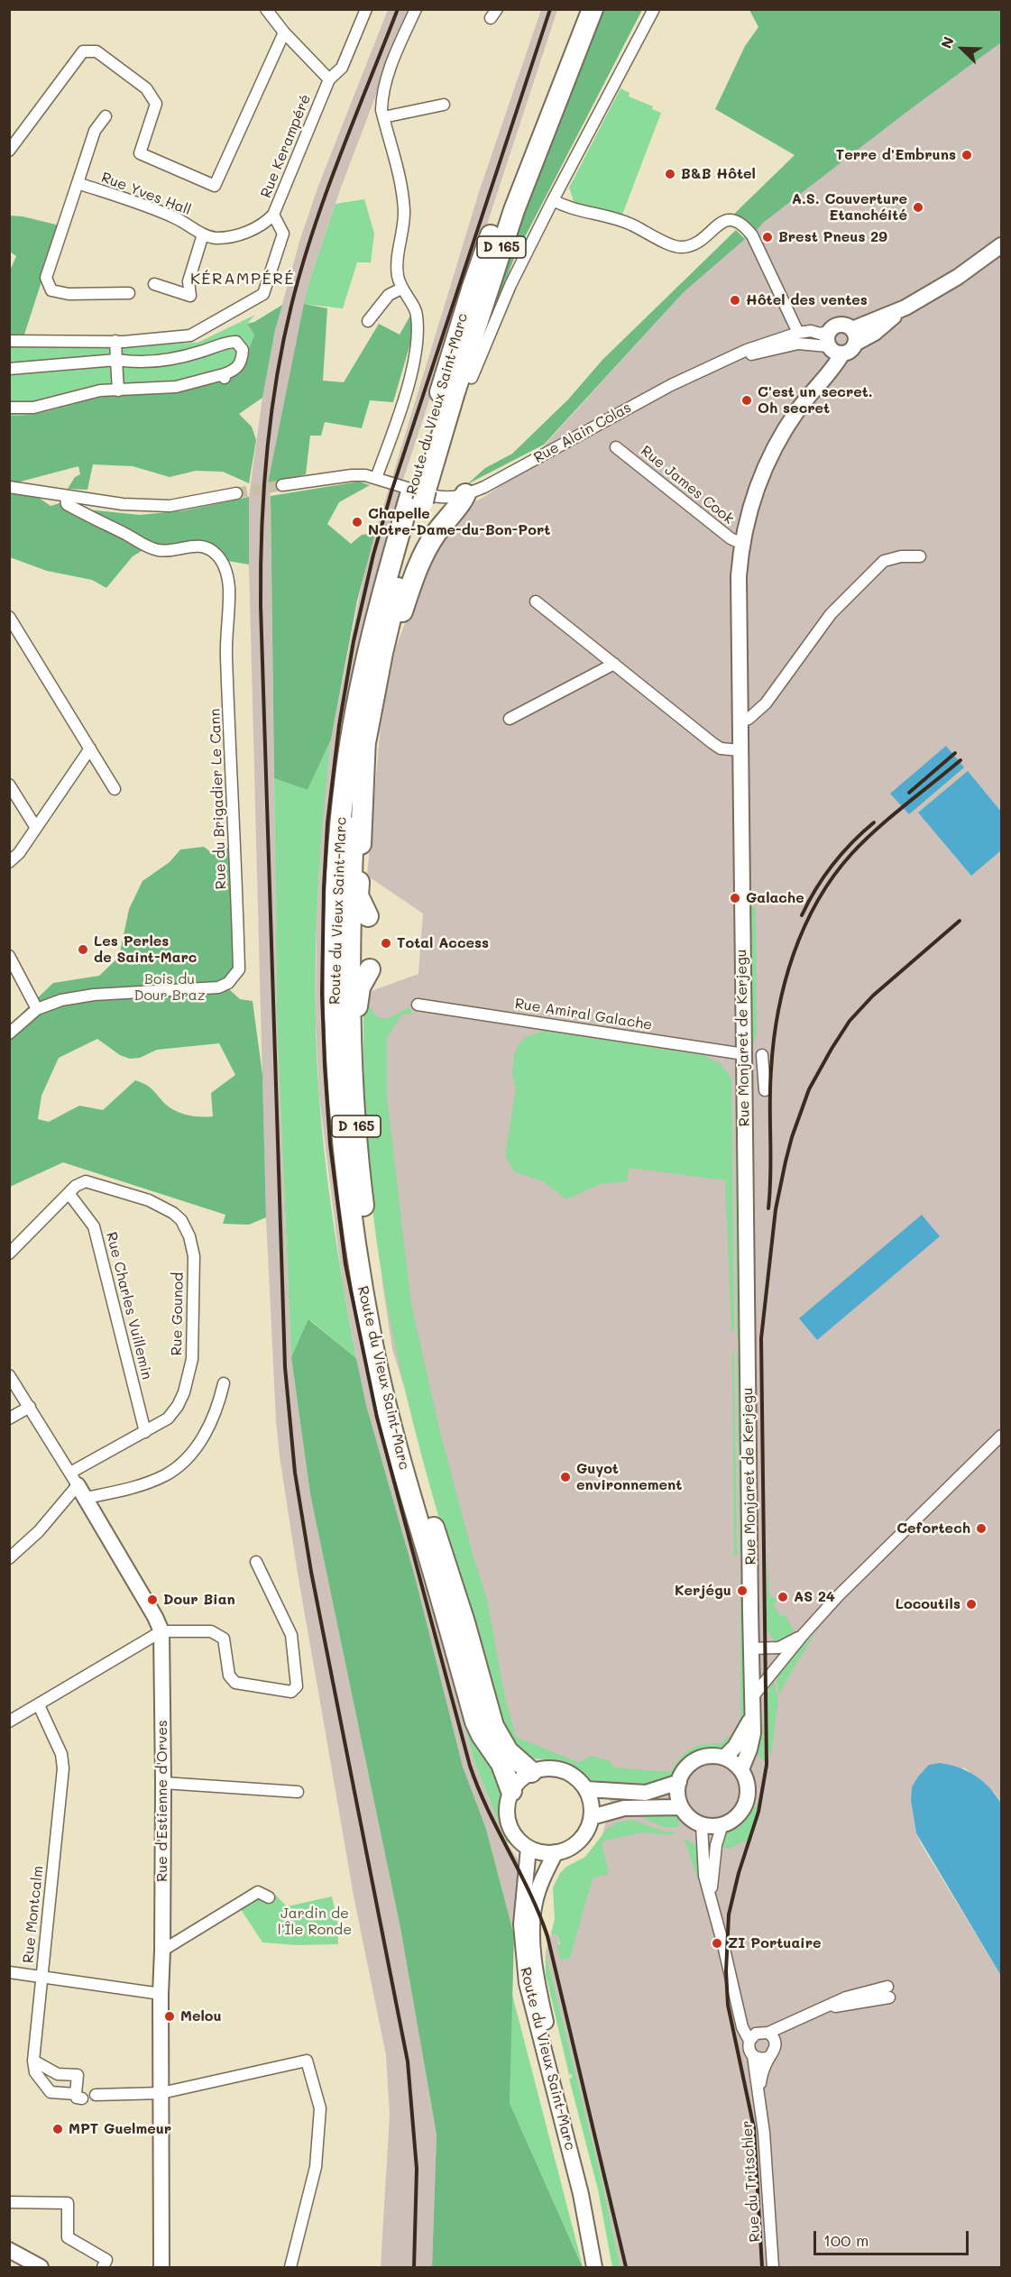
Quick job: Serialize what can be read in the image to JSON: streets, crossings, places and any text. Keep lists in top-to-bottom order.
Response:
{
  "streets": {
    "highway": ["D 165", "Route du Vieux Saint-Marc"],
    "street": [
      "Rue Kerampéré",
      "Rue Yves Hall",
      "Rue Alain Colas",
      "Rue James Cook",
      "Rue du Brigadier Le Cann",
      "Rue Amiral Galache",
      "Rue Monjaret de Kerjegu",
      "Rue Charles Vuillemin",
      "Rue Gounod",
      "Rue d'Estienne d'Orves",
      "Rue Montcalm",
      "Rue du Tritschler"
    ]
  },
  "crossings": [
    ["Rue Kerampéré", "Rue Yves Hall"],
    ["Route du Vieux Saint-Marc", "Rue Alain Colas"],
    ["Rue Alain Colas", "Rue Monjaret de Kerjegu"],
    ["Rue James Cook", "Rue Monjaret de Kerjegu"],
    ["Rue Amiral Galache", "Rue Monjaret de Kerjegu"],
    ["Rue Charles Vuillemin", "Rue Gounod"],
    ["Rue Gounod", "Rue d'Estienne d'Orves"]
  ],
  "districts": ["KÉRAMPÉRÉ"],
  "parks": ["Bois du Dour Braz", "Jardin de l'Île Ronde"],
  "places": [
    "Terre d'Embruns",
    "B&B Hôtel",
    "A.S. Couverture Etanchéité",
    "Brest Pneus 29",
    "Hôtel des ventes",
    "C'est un secret. Oh secret",
    "Chapelle Notre-Dame-du-Bon-Port",
    "Galache",
    "Total Access",
    "Les Perles de Saint-Marc",
    "Guyot environnement",
    "Cefortech",
    "Kerjégu",
    "AS 24",
    "Dour Bian",
    "Locoutils",
    "ZI Portuaire",
    "Melou",
    "MPT Guelmeur"
  ],
  "scale_bar": "100 m",
  "north": "top left"
}
